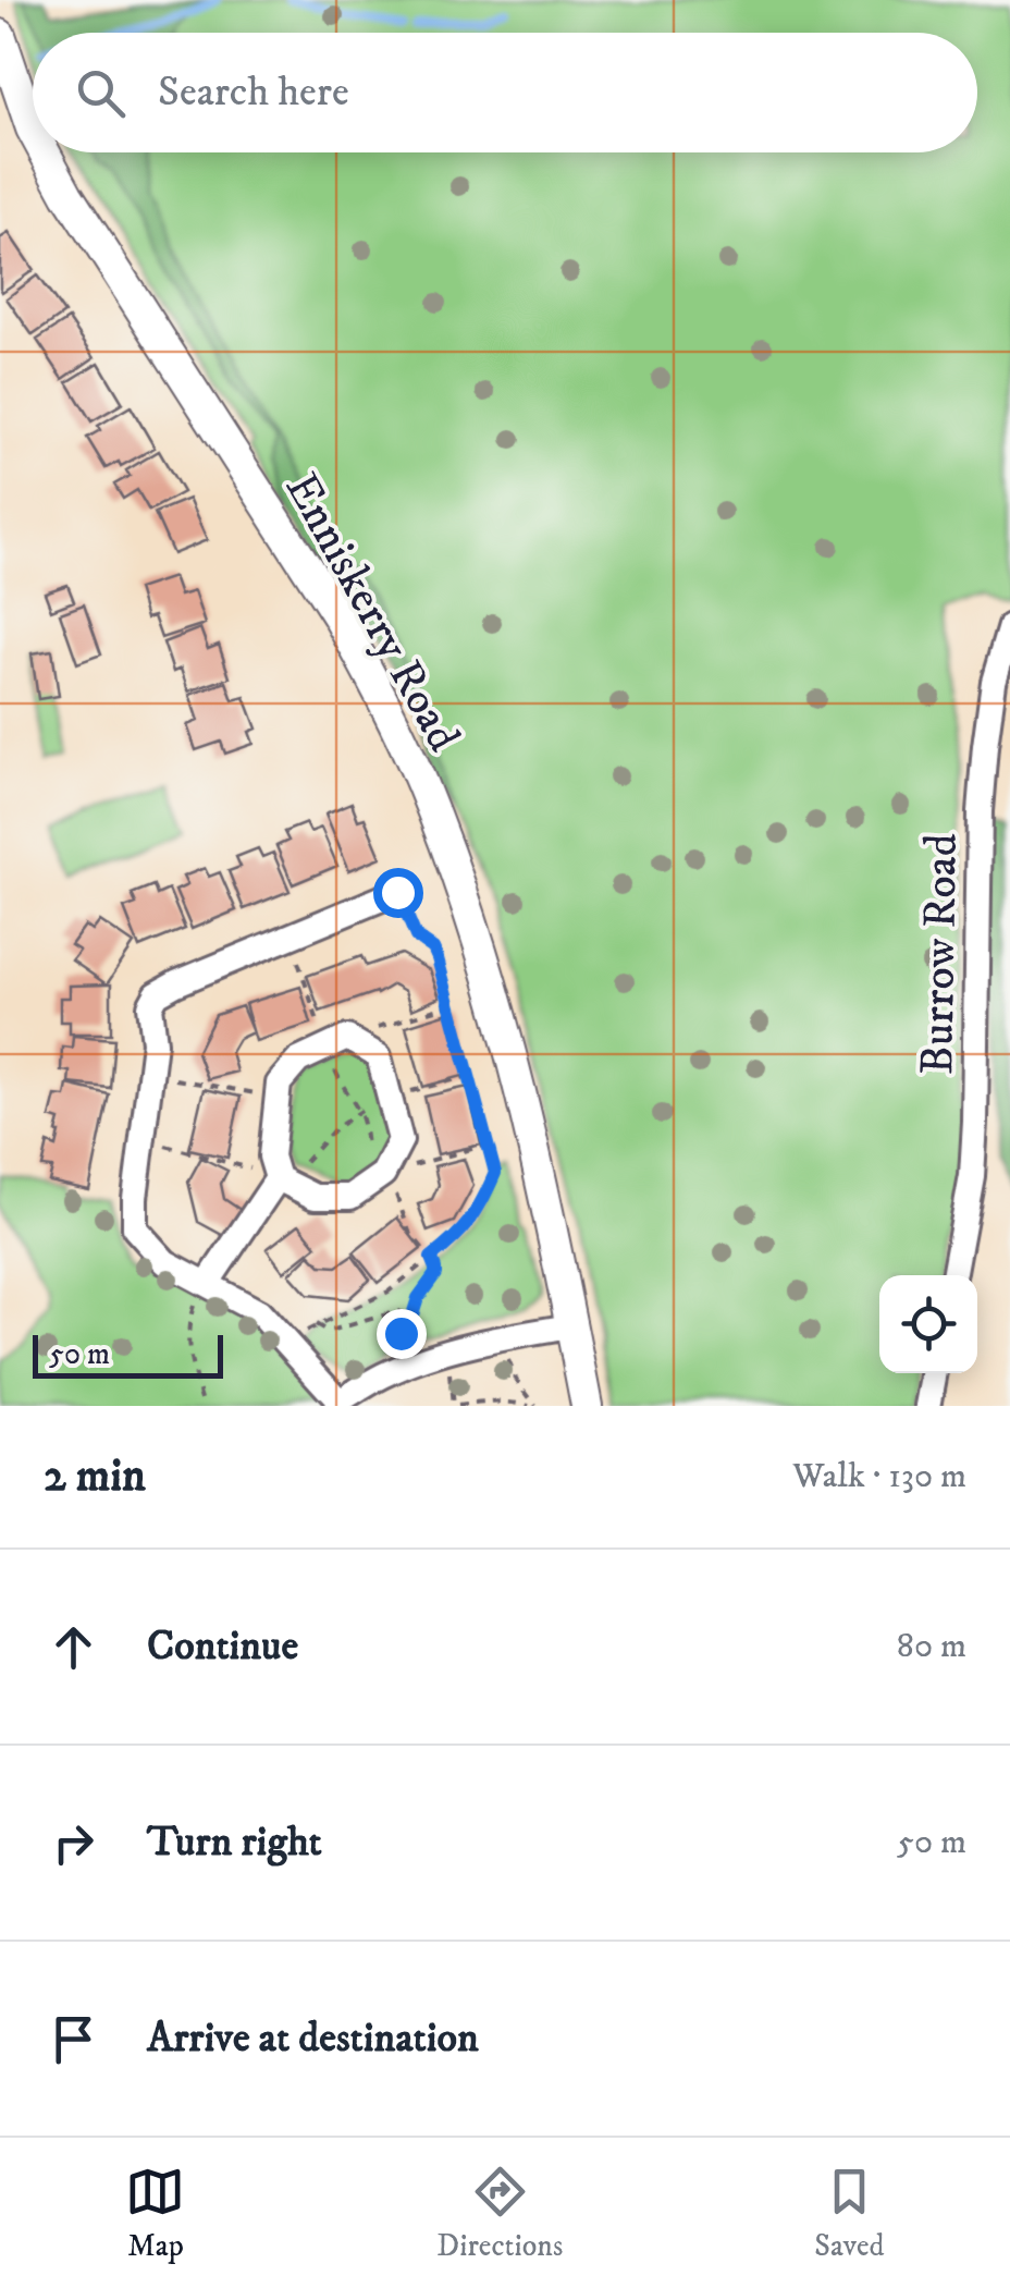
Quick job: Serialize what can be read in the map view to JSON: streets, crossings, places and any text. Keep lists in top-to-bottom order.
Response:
{
  "streets": {
    "main road": ["Enniskerry Road"],
    "street": ["Burrow Road"]
  },
  "scale_bar": "50 m",
  "page": {
    "search": "Search here",
    "scale": "50 m",
    "heading": ["2 min", "Walk · 130 m"],
    "list": [
      ["Continue", "80 m"],
      ["Turn right", "50 m"],
      "Arrive at destination"
    ],
    "nav": ["Map", "Directions", "Saved"]
  }
}
